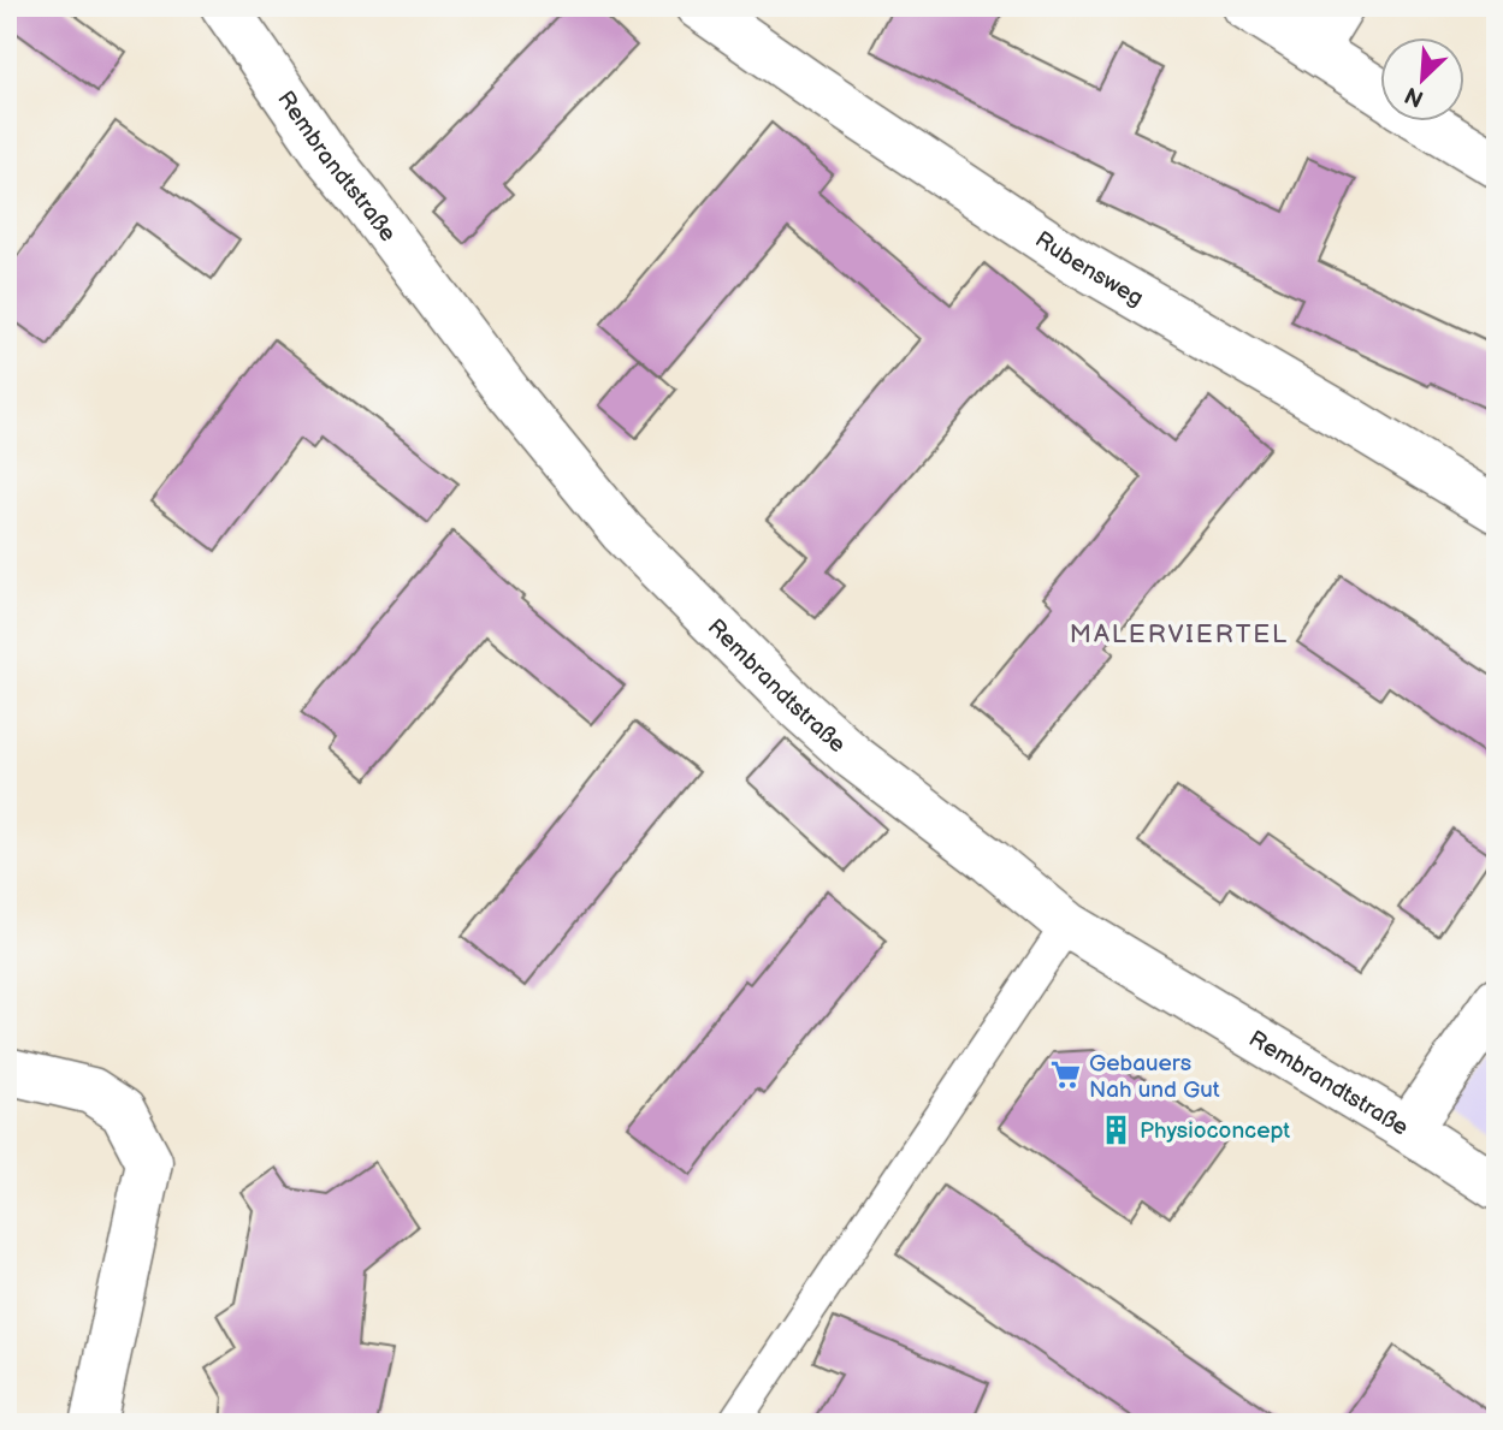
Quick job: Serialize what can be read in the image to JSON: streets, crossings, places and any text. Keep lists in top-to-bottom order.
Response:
{
  "streets": {
    "street": ["Rembrandtstraße", "Rubensweg"]
  },
  "districts": ["MALERVIERTEL"],
  "places": {
    "supermarket": ["Gebauers Nah und Gut"],
    "building": ["Physioconcept"]
  },
  "north": "bottom left"
}
